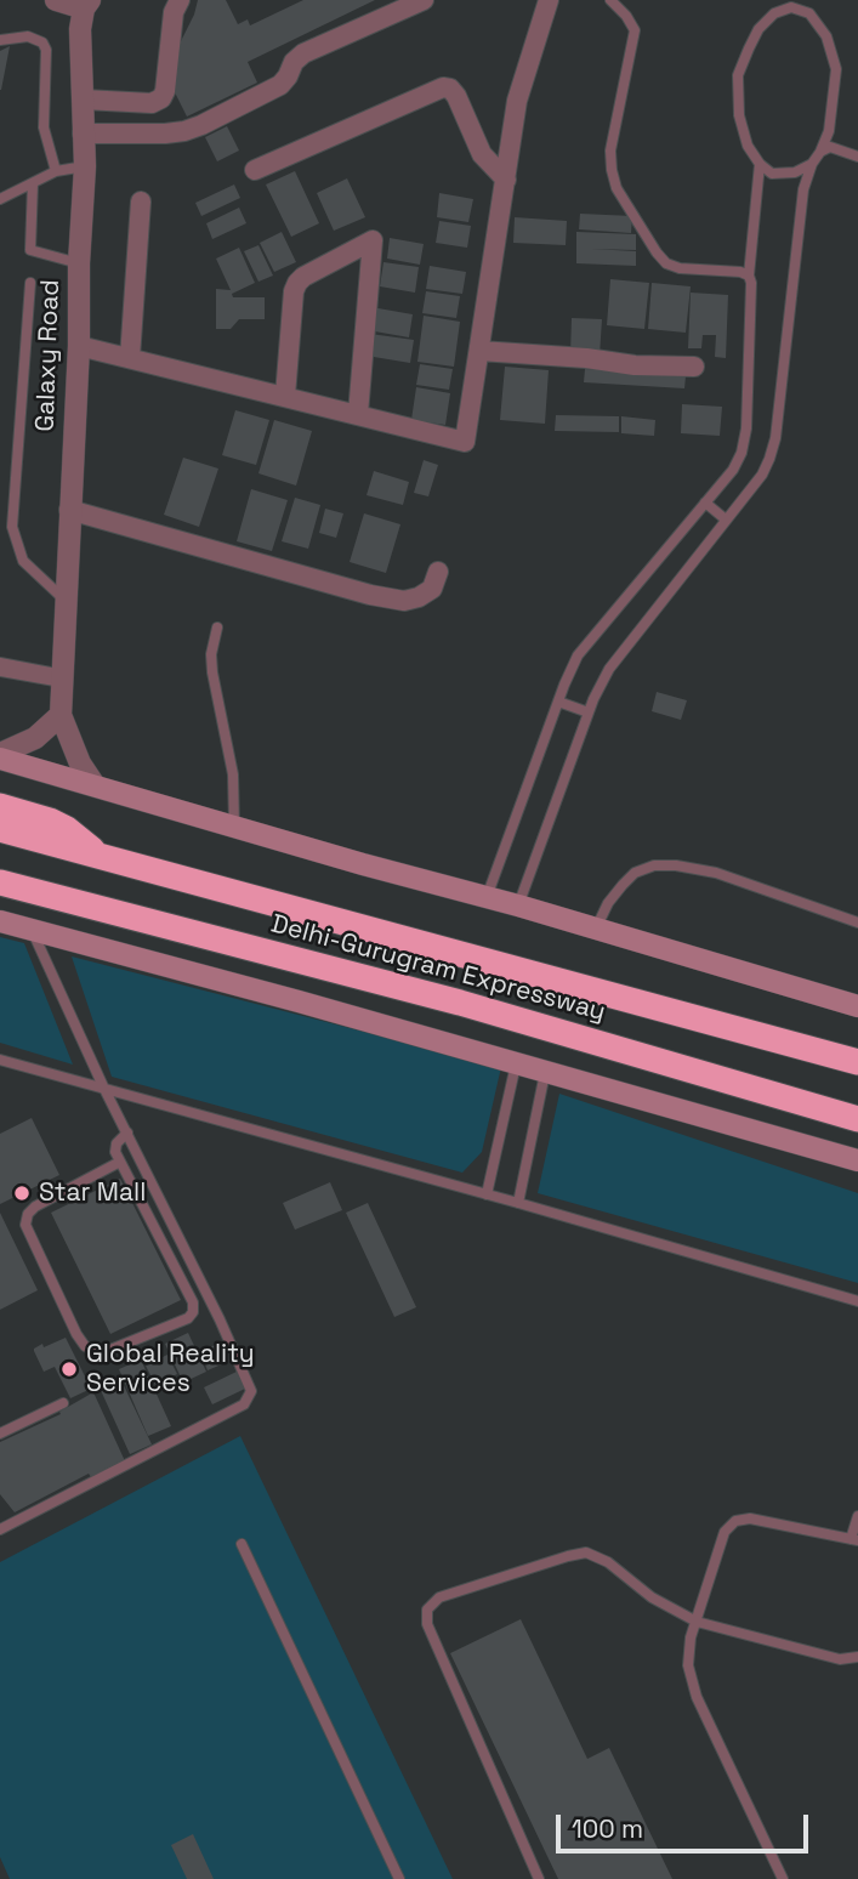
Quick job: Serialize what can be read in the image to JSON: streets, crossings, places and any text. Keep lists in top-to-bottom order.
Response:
{
  "streets": {
    "highway": ["Delhi-Gurugram Expressway"],
    "street": ["Galaxy Road"]
  },
  "places": ["Star Mall", "Global Reality Services"],
  "scale_bar": "100 m"
}
